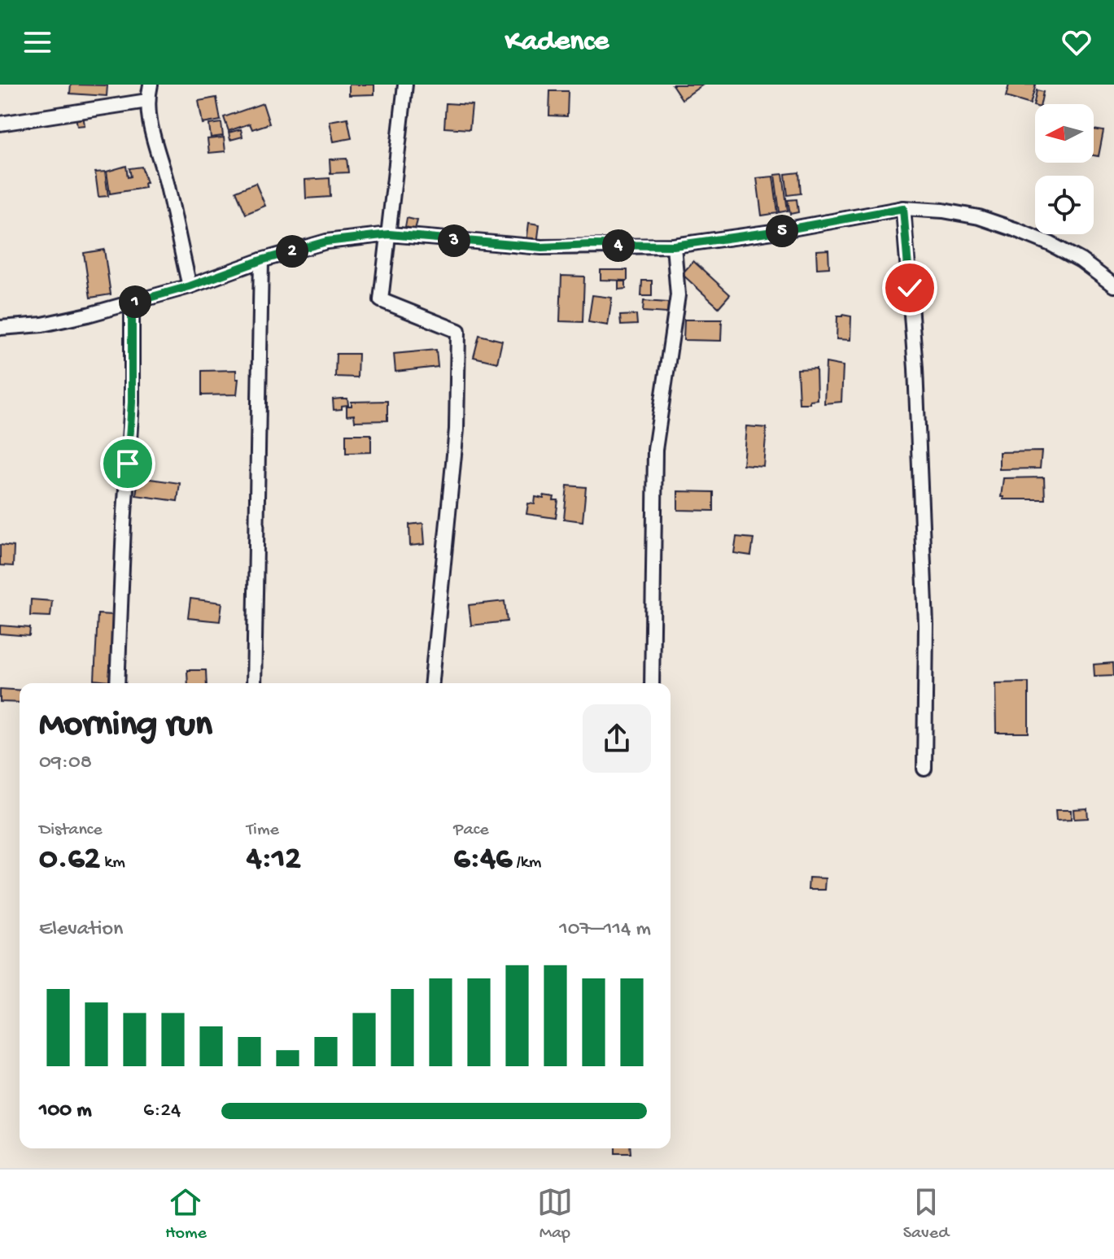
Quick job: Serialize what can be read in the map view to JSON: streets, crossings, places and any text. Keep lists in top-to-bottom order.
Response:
{
  "north": "left",
  "page": {
    "header": "Kadence",
    "pins": [
      "5",
      "3",
      "4",
      "2",
      "1"
    ],
    "heading": ["Morning run", "09:08"],
    "stats": [
      ["Distance", "0.62 km"],
      ["Time", "4:12"],
      ["Pace", "6:46 /km"]
    ],
    "chart": ["Elevation", "107–114 m"],
    "list": [
      {
        "name": "100 m",
        "note": "6:24"
      }
    ],
    "tabs": ["Home", "Map", "Saved"]
  }
}
